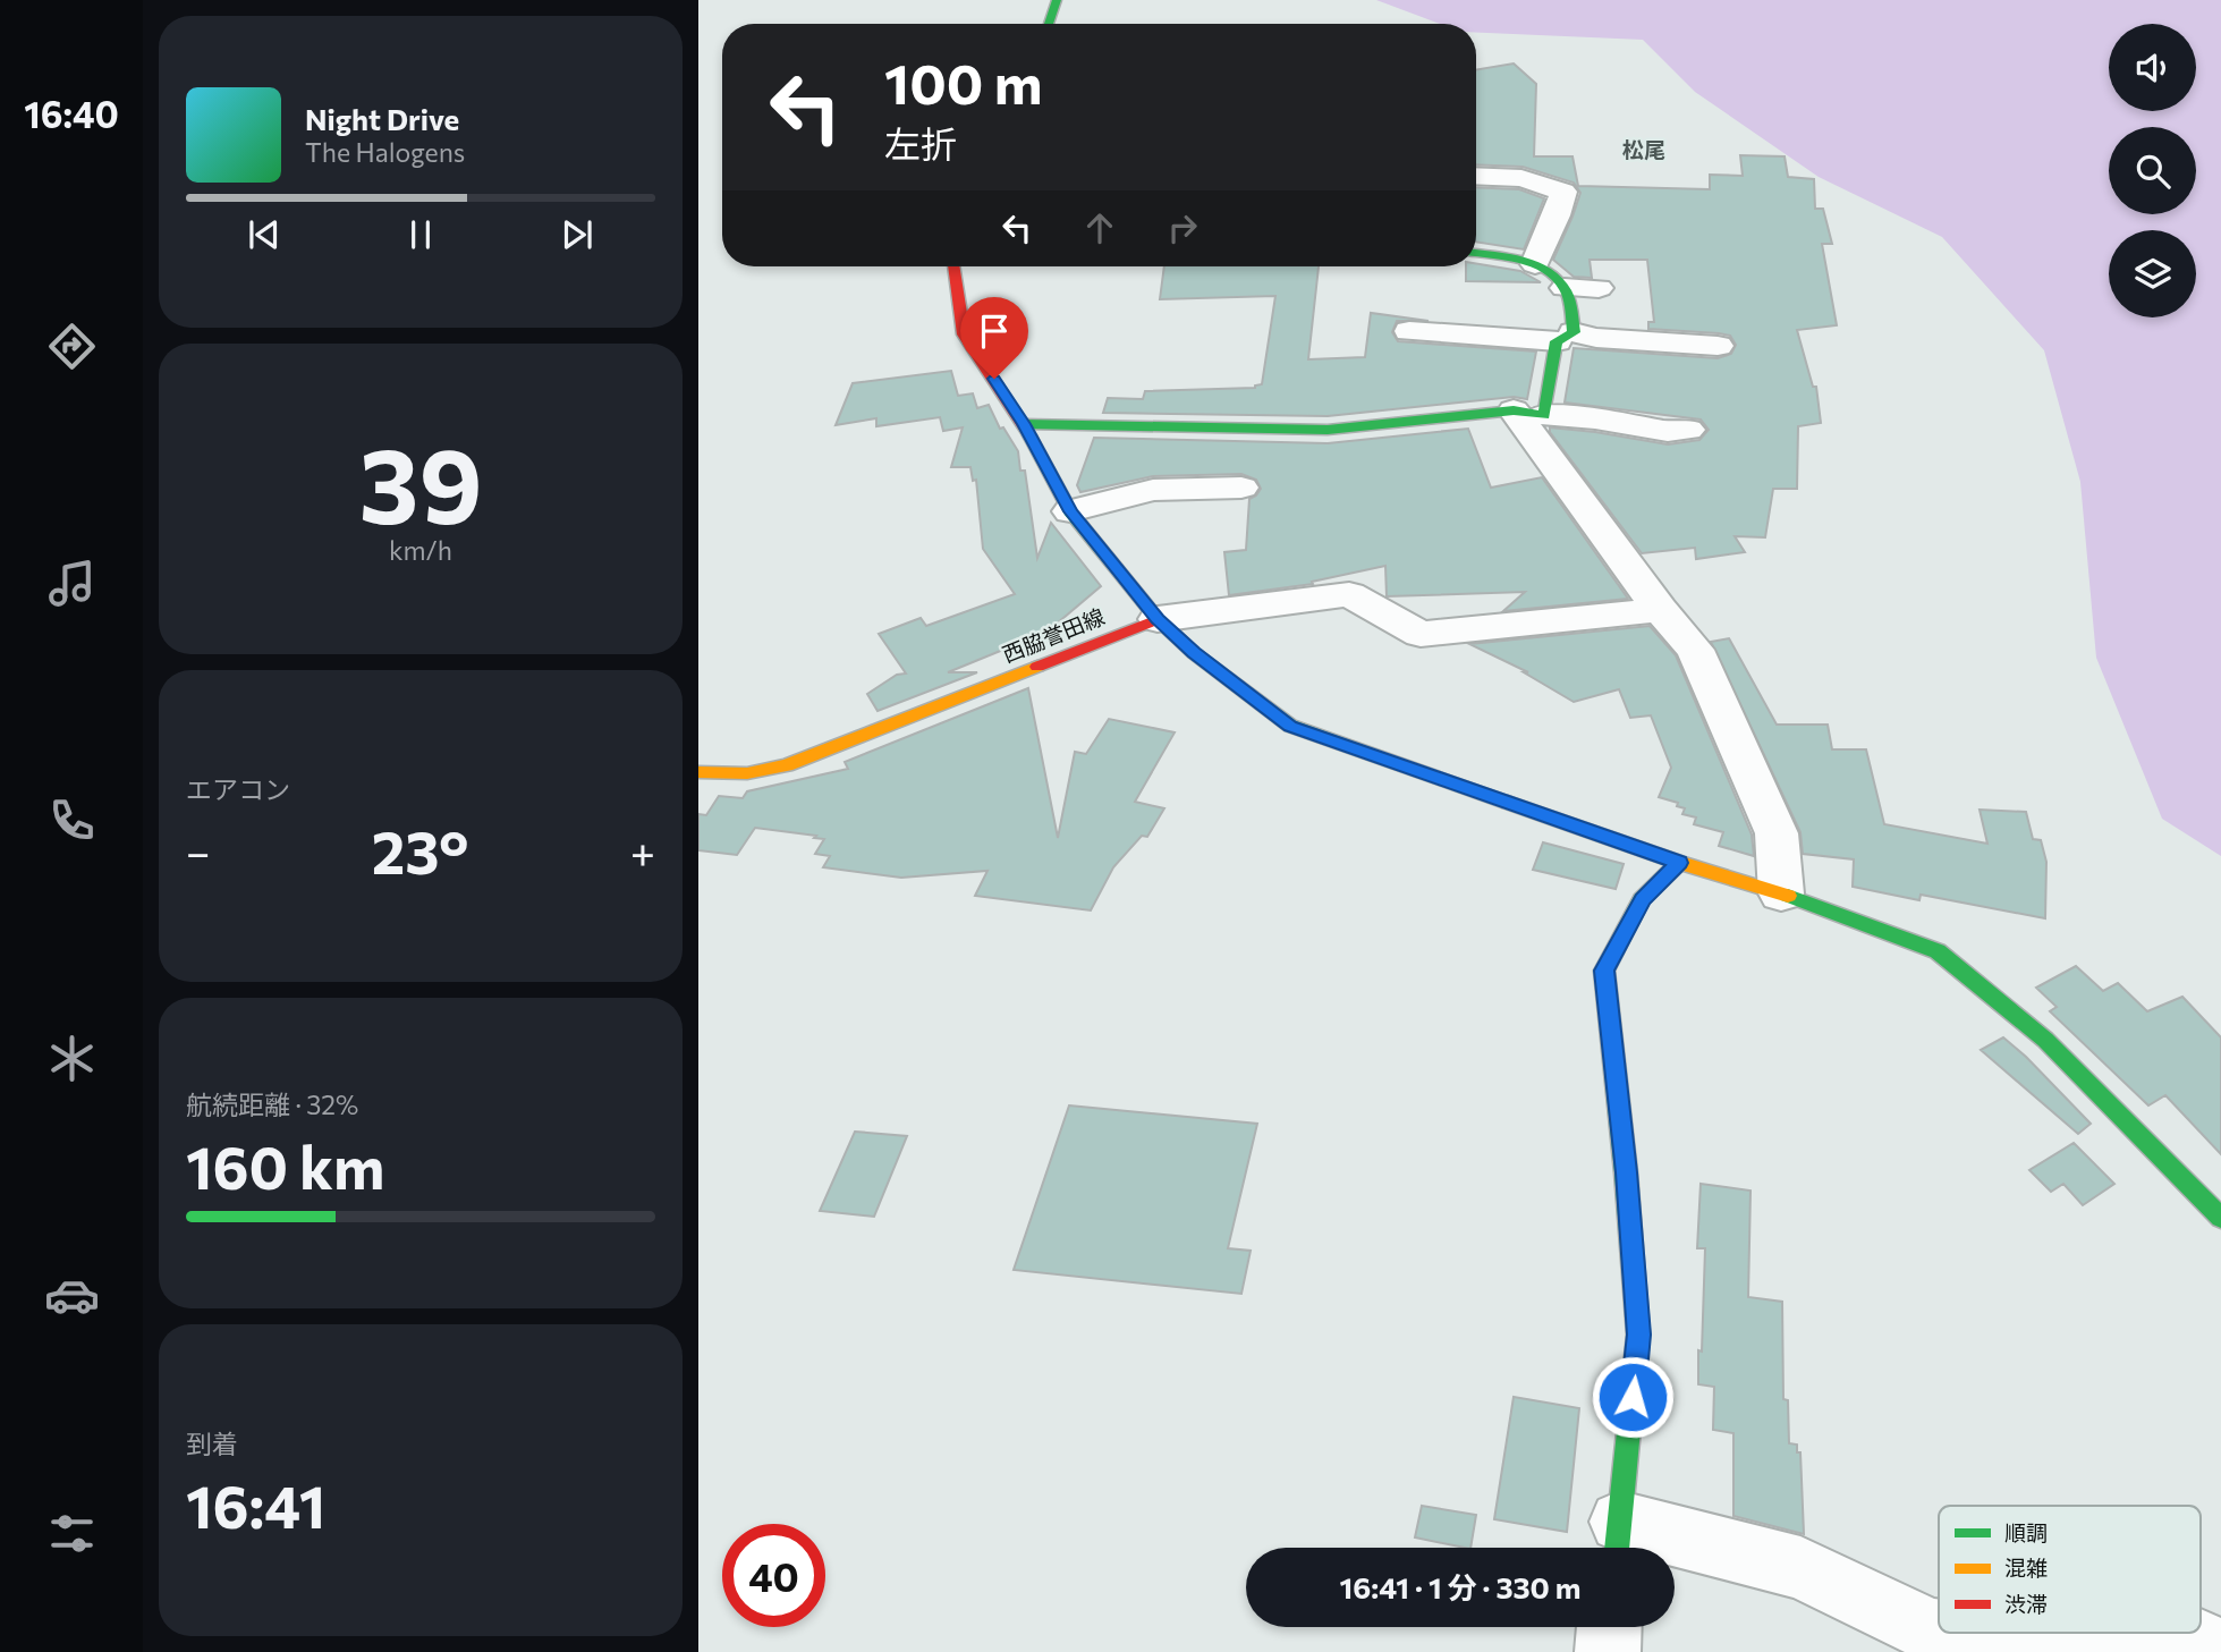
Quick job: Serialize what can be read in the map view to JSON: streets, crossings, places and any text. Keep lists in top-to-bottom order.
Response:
{
  "streets": {
    "street": ["西脇誉田線"]
  },
  "districts": ["松尾"],
  "legend": ["順調", "混雑", "渋滞"],
  "page": {
    "tabs": "16:40",
    "turn": ["100 m", "左折"],
    "song": ["Night Drive", "The Halogens"],
    "tile": [
      ["39", "km/h"],
      "エアコン",
      ["航続距離 · 32%", "160 km"],
      ["到着", "16:41"]
    ],
    "heat": ["−", "23°", "+"],
    "limit": "40",
    "trip": "16:41 · 1 分 · 330 m"
  }
}
